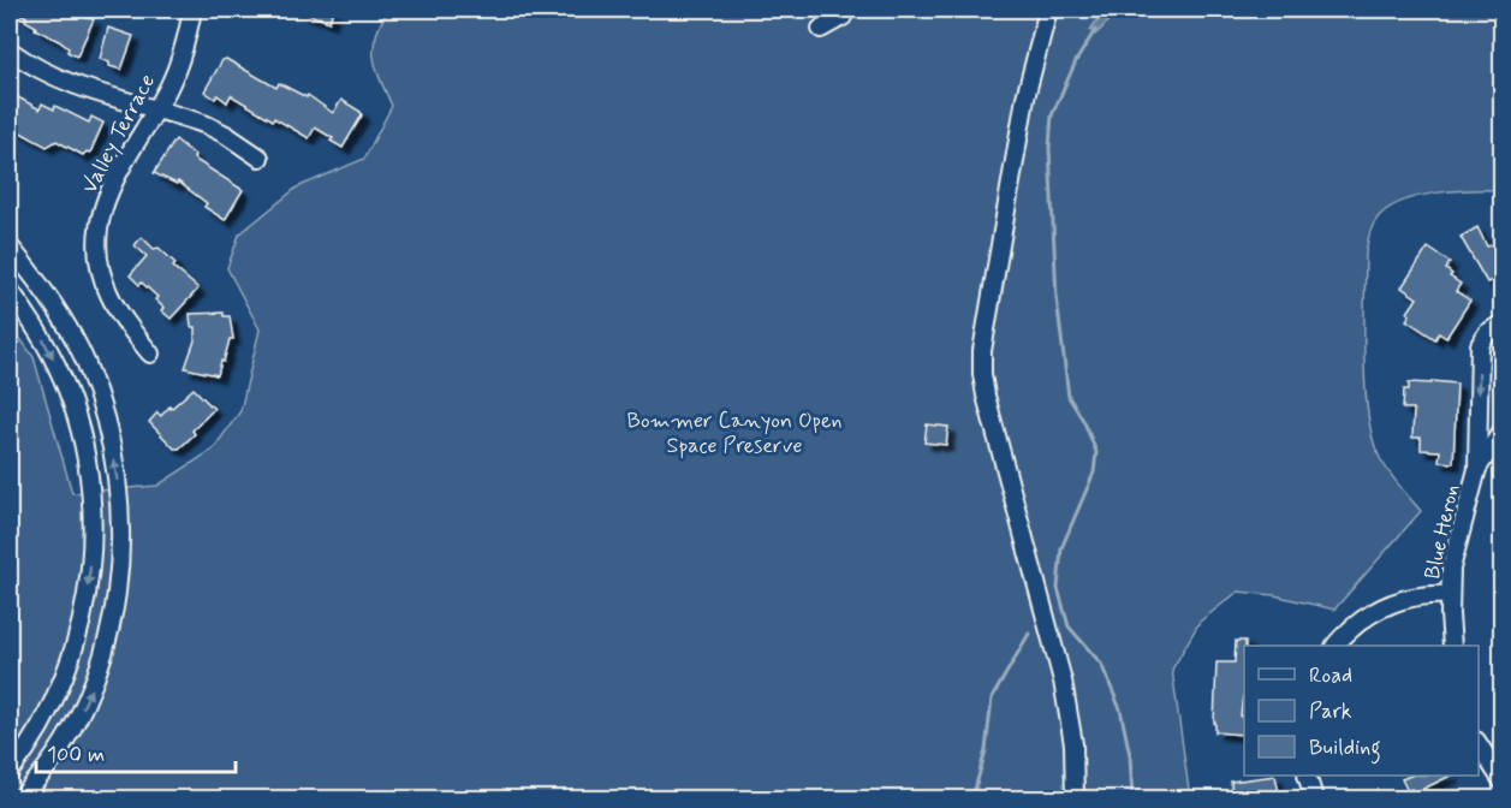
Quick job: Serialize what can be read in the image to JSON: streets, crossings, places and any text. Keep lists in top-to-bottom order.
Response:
{
  "streets": {
    "street": ["Valley Terrace", "Blue Heron"]
  },
  "one_way": ["Blue Heron"],
  "parks": ["Bommer Canyon Open Space Preserve"],
  "legend": ["Road", "Park", "Building"],
  "scale_bar": "100 m"
}
